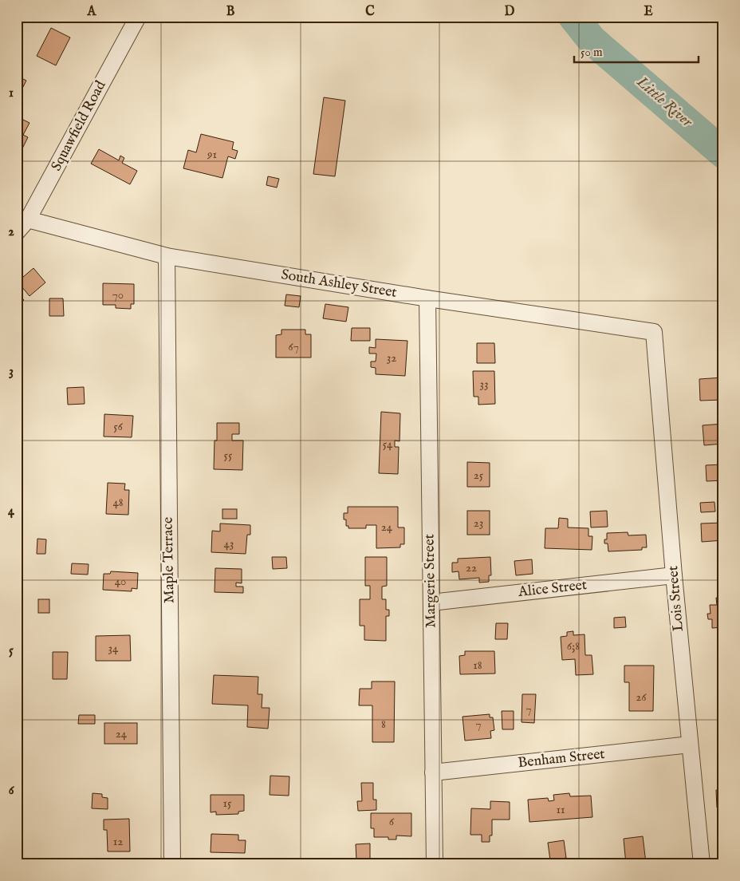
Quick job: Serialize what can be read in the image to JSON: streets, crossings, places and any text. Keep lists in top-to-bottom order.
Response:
{
  "streets": {
    "street": [
      "Squawfield Road",
      "South Ashley Street",
      "Maple Terrace",
      "Margerie Street",
      "Alice Street",
      "Lois Street",
      "Benham Street"
    ]
  },
  "crossings": [
    ["Squawfield Road", "South Ashley Street"],
    ["South Ashley Street", "Maple Terrace"],
    ["South Ashley Street", "Margerie Street"],
    ["South Ashley Street", "Lois Street"],
    ["Margerie Street", "Alice Street"],
    ["Margerie Street", "Benham Street"],
    ["Alice Street", "Lois Street"],
    ["Lois Street", "Benham Street"]
  ],
  "water": ["Little River"],
  "house_numbers": [
    "91",
    "70",
    "67",
    "32",
    "33",
    "56",
    "54",
    "55",
    "25",
    "48",
    "23",
    "24",
    "43",
    "22",
    "40",
    "6;8",
    "34",
    "18",
    "26",
    "7",
    "8",
    "7",
    "24",
    "15",
    "11",
    "6",
    "12"
  ],
  "scale_bar": "50 m",
  "grid": {
    "columns": [
      "A",
      "B",
      "C",
      "D",
      "E"
    ],
    "rows": [
      "1",
      "2",
      "3",
      "4",
      "5",
      "6"
    ]
  }
}
